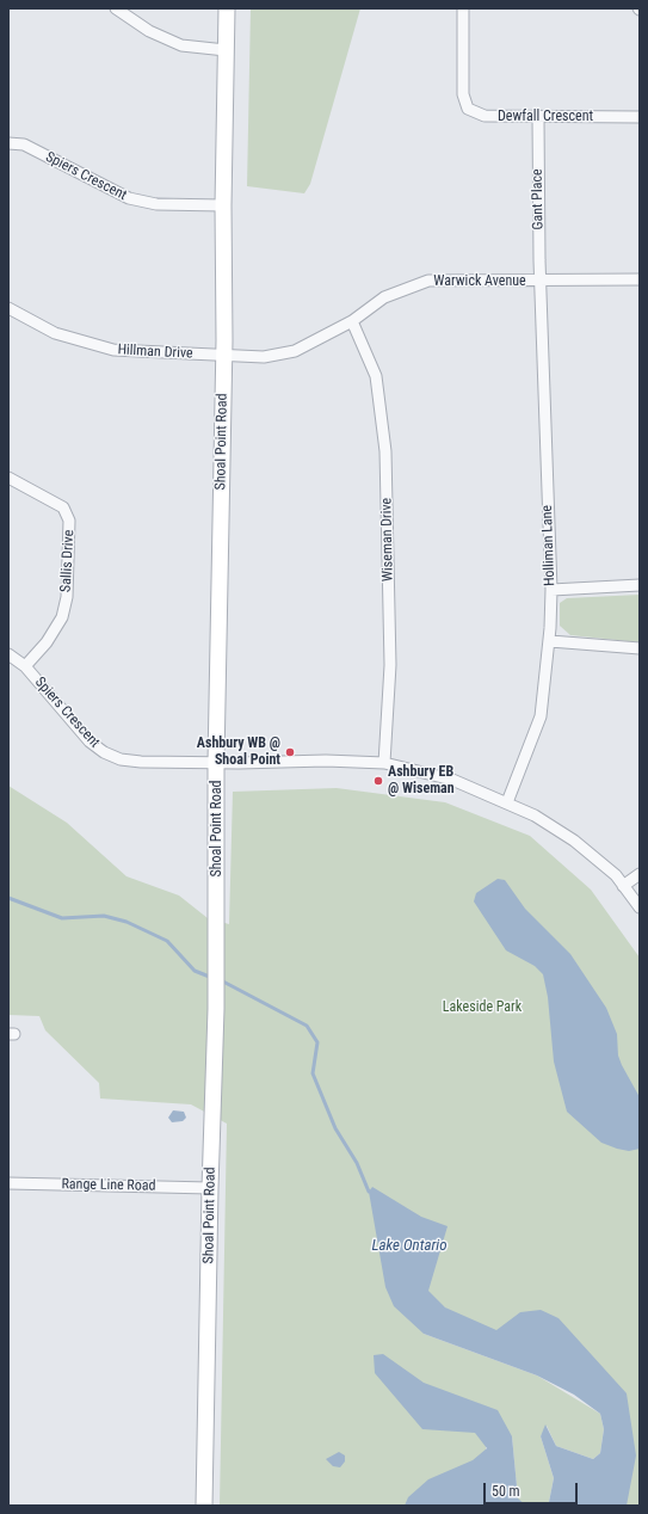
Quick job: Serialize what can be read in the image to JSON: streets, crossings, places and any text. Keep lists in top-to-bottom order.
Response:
{
  "streets": {
    "street": [
      "Dewfall Crescent",
      "Spiers Crescent",
      "Gant Place",
      "Warwick Avenue",
      "Hillman Drive",
      "Shoal Point Road",
      "Wiseman Drive",
      "Holliman Lane",
      "Sallis Drive",
      "Range Line Road"
    ]
  },
  "crossings": [
    ["Dewfall Crescent", "Gant Place"],
    ["Spiers Crescent", "Shoal Point Road"],
    ["Spiers Crescent", "Wiseman Drive"],
    ["Spiers Crescent", "Holliman Lane"],
    ["Spiers Crescent", "Sallis Drive"],
    ["Gant Place", "Warwick Avenue"],
    ["Gant Place", "Holliman Lane"],
    ["Warwick Avenue", "Hillman Drive"],
    ["Warwick Avenue", "Shoal Point Road"],
    ["Warwick Avenue", "Wiseman Drive"],
    ["Warwick Avenue", "Holliman Lane"],
    ["Hillman Drive", "Shoal Point Road"],
    ["Shoal Point Road", "Range Line Road"]
  ],
  "water": ["Lake Ontario"],
  "parks": ["Lakeside Park"],
  "places": ["Ashbury WB @ Shoal Point", "Ashbury EB @ Wiseman"],
  "scale_bar": "50 m"
}
